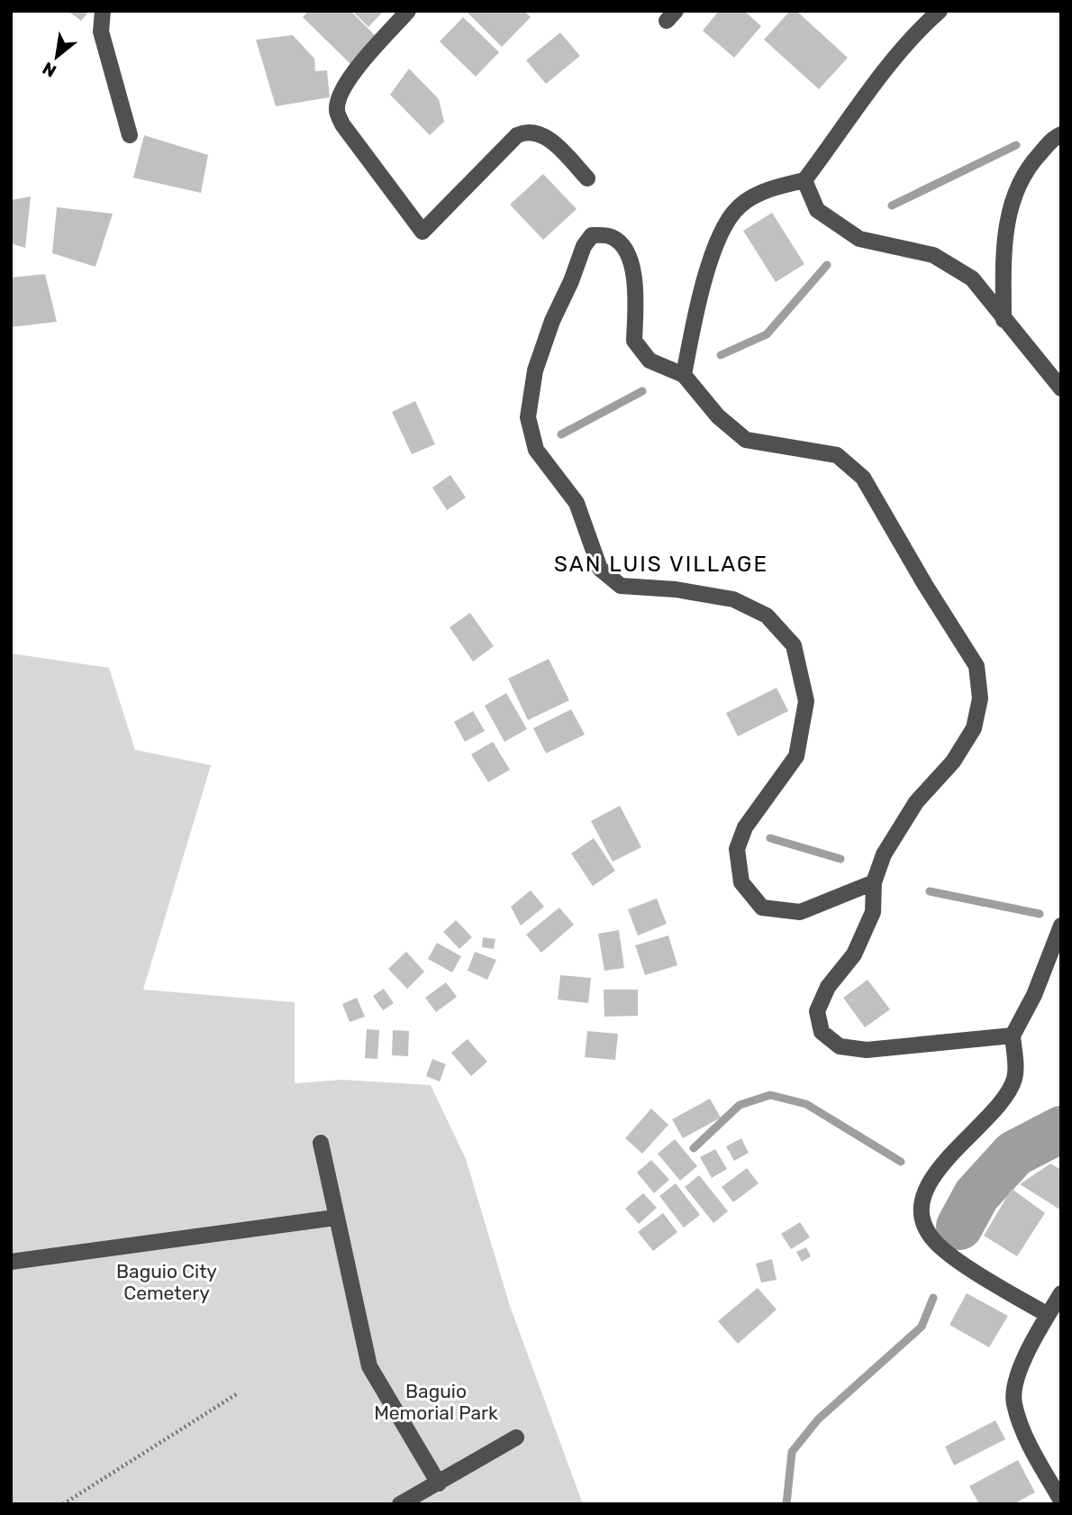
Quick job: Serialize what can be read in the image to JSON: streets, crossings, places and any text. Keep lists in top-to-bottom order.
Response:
{
  "districts": ["SAN LUIS VILLAGE"],
  "parks": ["Baguio City Cemetery", "Baguio Memorial Park"],
  "north": "bottom left"
}
